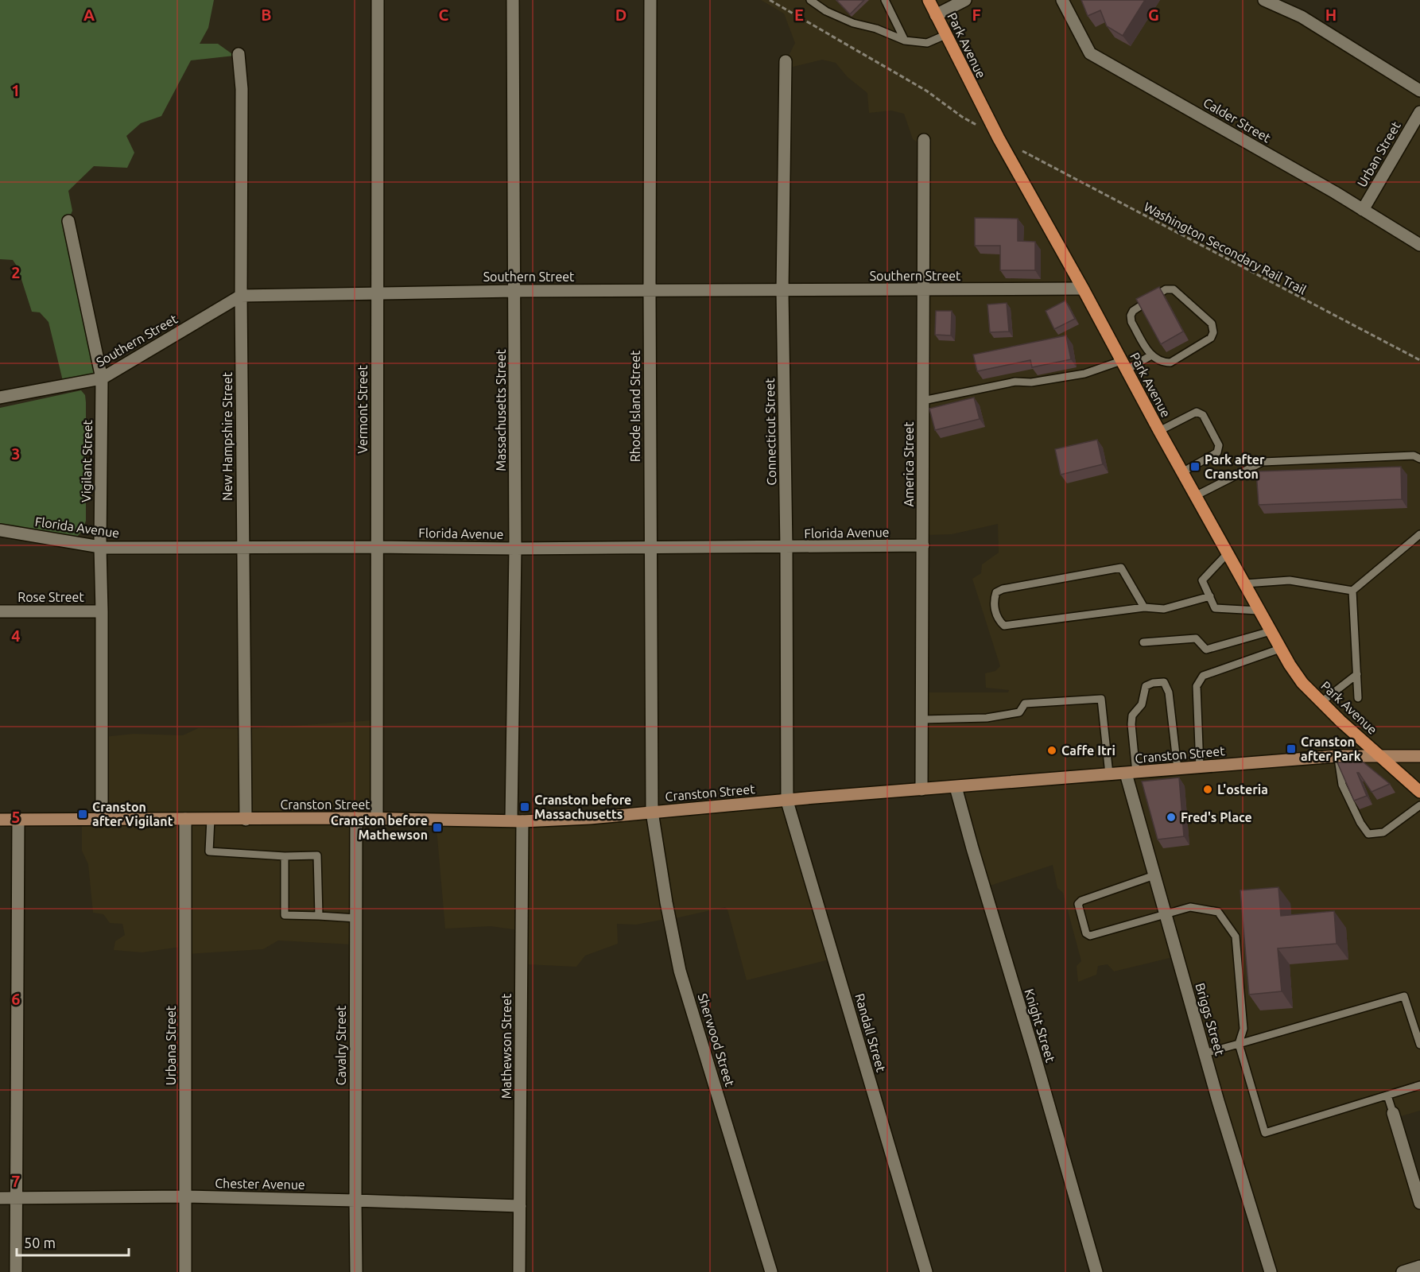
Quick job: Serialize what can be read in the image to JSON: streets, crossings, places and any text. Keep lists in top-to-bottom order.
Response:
{
  "streets": {
    "main road": ["Park Avenue", "Cranston Street"],
    "street": [
      "Calder Street",
      "Urban Street",
      "Southern Street",
      "Rhode Island Street",
      "Vermont Street",
      "Massachusetts Street",
      "Connecticut Street",
      "New Hampshire Street",
      "Vigilant Street",
      "America Street",
      "Florida Avenue",
      "Rose Street",
      "Briggs Street",
      "Knight Street",
      "Randall Street",
      "Sherwood Street",
      "Urbana Street",
      "Cavalry Street",
      "Mathewson Street",
      "Chester Avenue"
    ],
    "path": ["Washington Secondary Rail Trail"]
  },
  "crossings": [
    ["Park Avenue", "Southern Street"],
    ["Park Avenue", "Cranston Street"],
    ["Calder Street", "Urban Street"],
    ["Southern Street", "Rhode Island Street"],
    ["Southern Street", "Vermont Street"],
    ["Southern Street", "Massachusetts Street"],
    ["Southern Street", "Connecticut Street"],
    ["Southern Street", "New Hampshire Street"],
    ["Southern Street", "Vigilant Street"],
    ["Southern Street", "America Street"],
    ["Rhode Island Street", "Florida Avenue"],
    ["Rhode Island Street", "Cranston Street"],
    ["Rhode Island Street", "Sherwood Street"],
    ["Vermont Street", "Florida Avenue"],
    ["Vermont Street", "Cranston Street"],
    ["Massachusetts Street", "Florida Avenue"],
    ["Massachusetts Street", "Cranston Street"],
    ["Massachusetts Street", "Mathewson Street"],
    ["Connecticut Street", "Florida Avenue"],
    ["Connecticut Street", "Cranston Street"],
    ["Connecticut Street", "Randall Street"],
    ["New Hampshire Street", "Florida Avenue"],
    ["New Hampshire Street", "Cranston Street"],
    ["Vigilant Street", "Florida Avenue"],
    ["Vigilant Street", "Rose Street"],
    ["Vigilant Street", "Cranston Street"],
    ["America Street", "Florida Avenue"],
    ["America Street", "Cranston Street"],
    ["Cranston Street", "Briggs Street"],
    ["Cranston Street", "Knight Street"],
    ["Cranston Street", "Randall Street"],
    ["Cranston Street", "Sherwood Street"],
    ["Cranston Street", "Urbana Street"],
    ["Cranston Street", "Cavalry Street"],
    ["Cranston Street", "Mathewson Street"],
    ["Urbana Street", "Chester Avenue"],
    ["Cavalry Street", "Chester Avenue"],
    ["Mathewson Street", "Chester Avenue"]
  ],
  "places": {
    "transit": [
      "Park after Cranston",
      "Cranston after Park",
      "Cranston before Massachusetts",
      "Cranston after Vigilant",
      "Cranston before Mathewson"
    ],
    "other": ["Caffe Itri", "L'osteria", "Fred's Place"]
  },
  "scale_bar": "50 m",
  "grid": {
    "columns": [
      "A",
      "B",
      "C",
      "D",
      "E",
      "F",
      "G",
      "H"
    ],
    "rows": [
      "1",
      "2",
      "3",
      "4",
      "5",
      "6",
      "7"
    ]
  }
}
